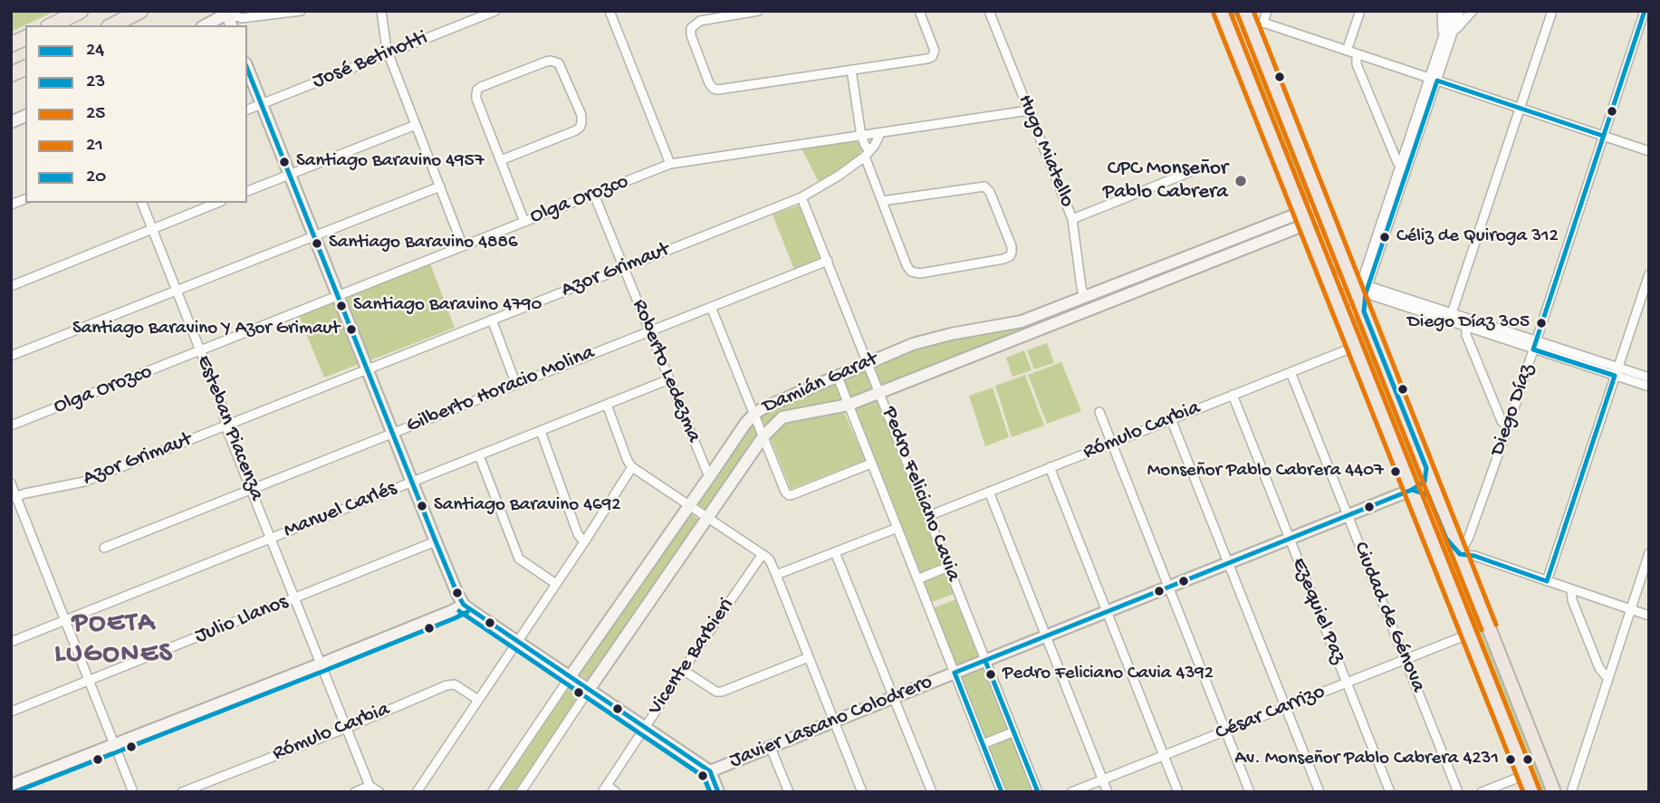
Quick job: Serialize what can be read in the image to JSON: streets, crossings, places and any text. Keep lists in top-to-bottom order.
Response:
{
  "streets": {
    "main road": ["Damián Garat", "Javier Lascano Colodrero"],
    "street": [
      "José Betinotti",
      "Hugo Miatello",
      "Olga Orozco",
      "Azor Grimaut",
      "Roberto Ledezma",
      "Gilberto Horacio Molina",
      "Diego Díaz",
      "Esteban Piacenza",
      "Rómulo Carbia",
      "Pedro Feliciano Cavia",
      "Manuel Carlés",
      "Ezequiel Paz",
      "Ciudad de Génova",
      "Julio Llanos",
      "Vicente Barbieri",
      "César Carrizo"
    ]
  },
  "crossings": [
    ["Hugo Miatello", "Olga Orozco"],
    ["Hugo Miatello", "Damián Garat"],
    ["Olga Orozco", "Azor Grimaut"],
    ["Olga Orozco", "Roberto Ledezma"],
    ["Olga Orozco", "Esteban Piacenza"],
    ["Azor Grimaut", "Roberto Ledezma"],
    ["Azor Grimaut", "Esteban Piacenza"],
    ["Azor Grimaut", "Pedro Feliciano Cavia"],
    ["Roberto Ledezma", "Damián Garat"],
    ["Roberto Ledezma", "Gilberto Horacio Molina"],
    ["Roberto Ledezma", "Manuel Carlés"],
    ["Damián Garat", "Pedro Feliciano Cavia"],
    ["Gilberto Horacio Molina", "Esteban Piacenza"],
    ["Gilberto Horacio Molina", "Pedro Feliciano Cavia"],
    ["Esteban Piacenza", "Rómulo Carbia"],
    ["Esteban Piacenza", "Manuel Carlés"],
    ["Esteban Piacenza", "Julio Llanos"],
    ["Rómulo Carbia", "Pedro Feliciano Cavia"],
    ["Rómulo Carbia", "Ezequiel Paz"],
    ["Rómulo Carbia", "Ciudad de Génova"],
    ["Pedro Feliciano Cavia", "Javier Lascano Colodrero"],
    ["Ezequiel Paz", "César Carrizo"],
    ["Ezequiel Paz", "Javier Lascano Colodrero"],
    ["Ciudad de Génova", "César Carrizo"],
    ["Ciudad de Génova", "Javier Lascano Colodrero"]
  ],
  "districts": ["POETA LUGONES"],
  "places": [
    "Santiago Baravino 4957",
    "CPC Monseñor Pablo Cabrera",
    "Céliz de Quiroga 312",
    "Santiago Baravino 4886",
    "Santiago Baravino 4790",
    "Diego Díaz 305",
    "Santiago Baravino Y Azor Grimaut",
    "Monseñor Pablo Cabrera 4407",
    "Santiago Baravino 4692",
    "Pedro Feliciano Cavia 4392",
    "Av. Monseñor Pablo Cabrera 4231"
  ],
  "lines": [
    "transit line 24",
    "transit line 21",
    "transit line 25",
    "transit line 23",
    "transit line 20"
  ],
  "legend": [
    "24",
    "23",
    "25",
    "21",
    "20"
  ]
}
